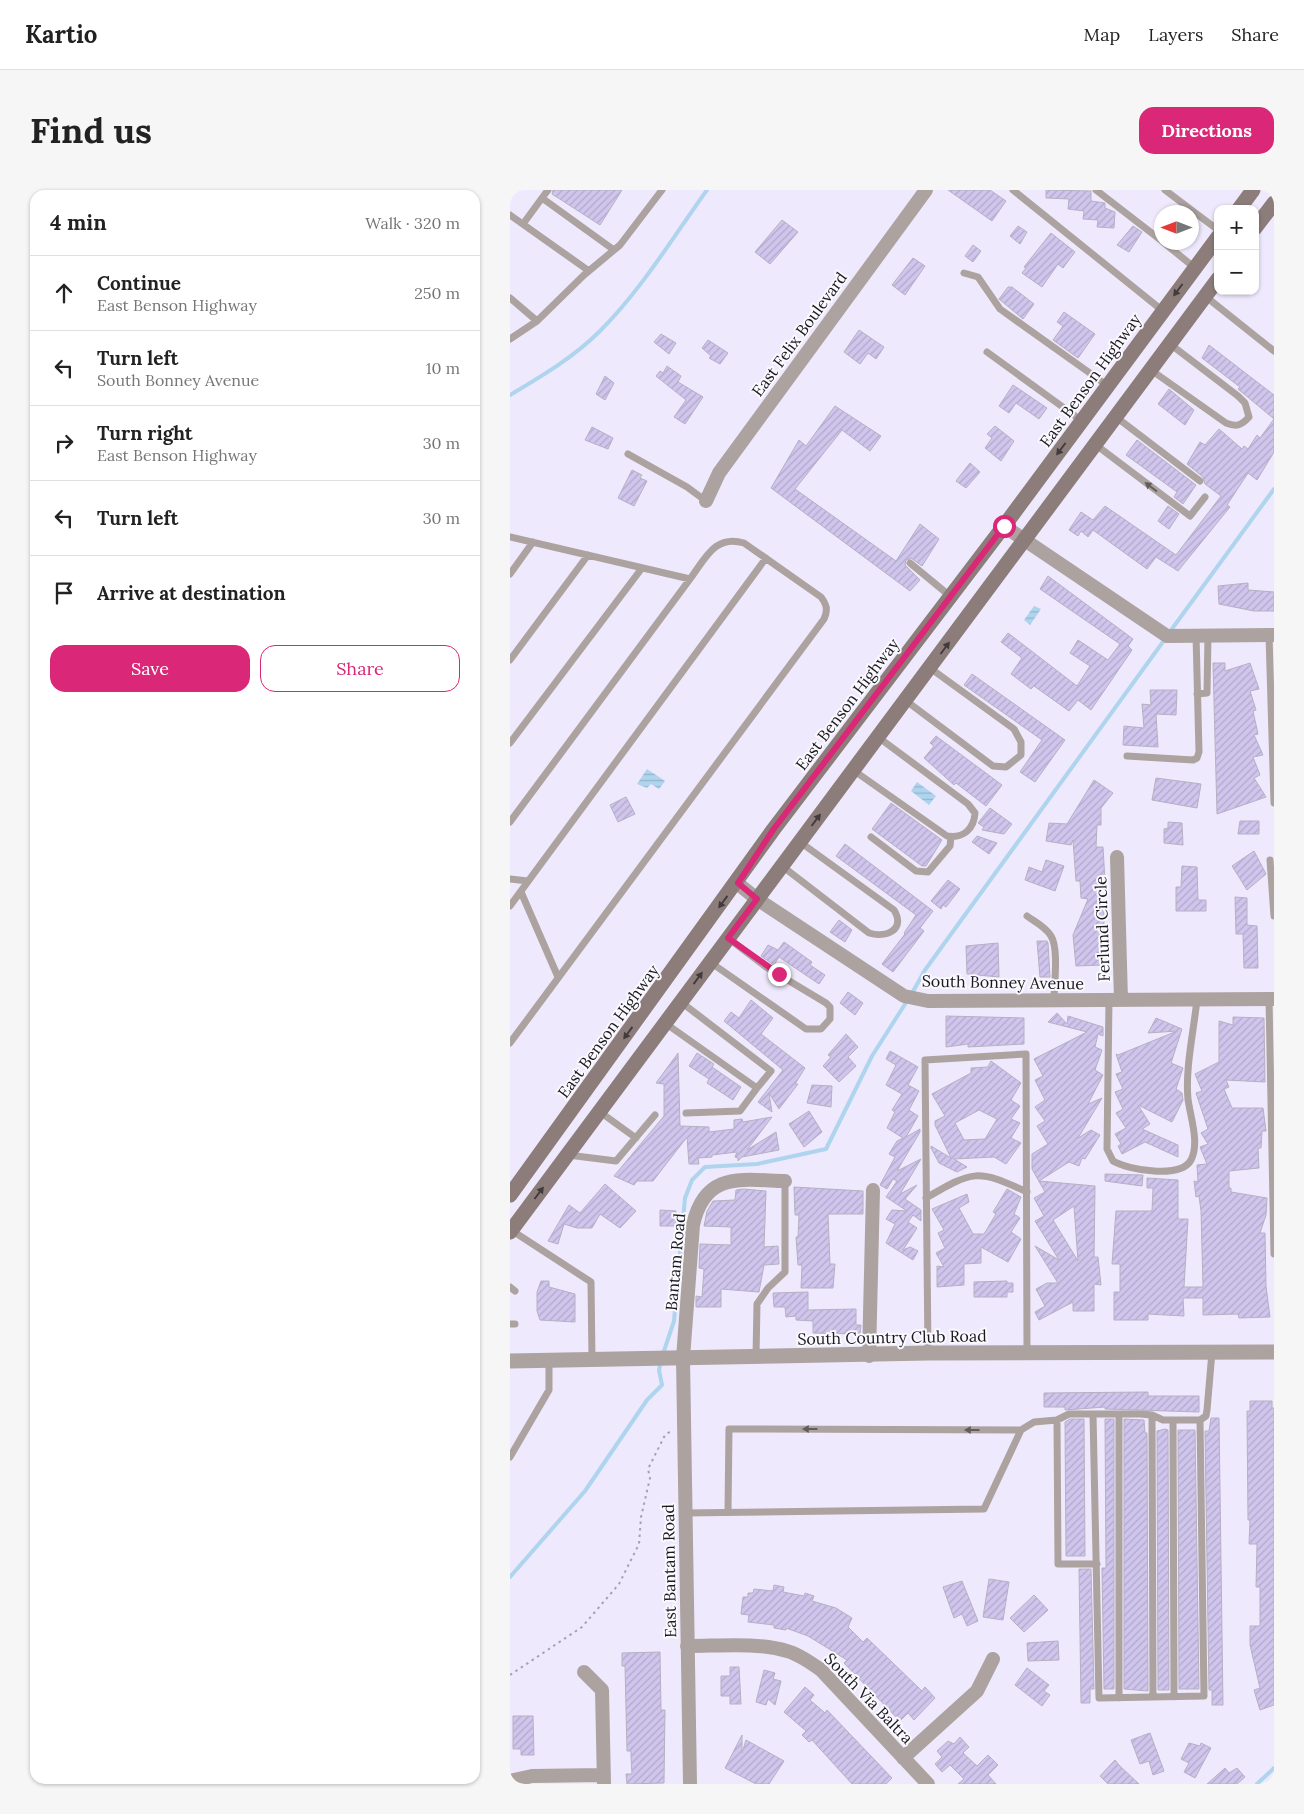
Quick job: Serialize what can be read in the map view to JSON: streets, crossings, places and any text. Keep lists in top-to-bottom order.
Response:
{
  "streets": {
    "main road": ["East Benson Highway"],
    "street": [
      "East Felix Boulevard",
      "Ferlund Circle",
      "South Bonney Avenue",
      "Bantam Road",
      "South Country Club Road",
      "East Bantam Road",
      "South Via Baltra"
    ]
  },
  "crossings": [
    ["East Benson Highway", "South Bonney Avenue"],
    ["Ferlund Circle", "South Bonney Avenue"],
    ["Bantam Road", "South Country Club Road"],
    ["Bantam Road", "East Bantam Road"],
    ["South Country Club Road", "East Bantam Road"],
    ["East Bantam Road", "South Via Baltra"]
  ],
  "north": "left",
  "page": {
    "header": "Kartio",
    "nav": ["Map", "Layers", "Share"],
    "buttons": [
      "Directions",
      ["Save", "Share"]
    ],
    "title": "Find us",
    "heading": ["4 min", "Walk · 320 m"],
    "map_buttons": ["+", "−"],
    "list": [
      ["Continue", "East Benson Highway", "250 m"],
      ["Turn left", "South Bonney Avenue", "10 m"],
      ["Turn right", "East Benson Highway", "30 m"],
      ["Turn left", "30 m"],
      "Arrive at destination"
    ]
  }
}
